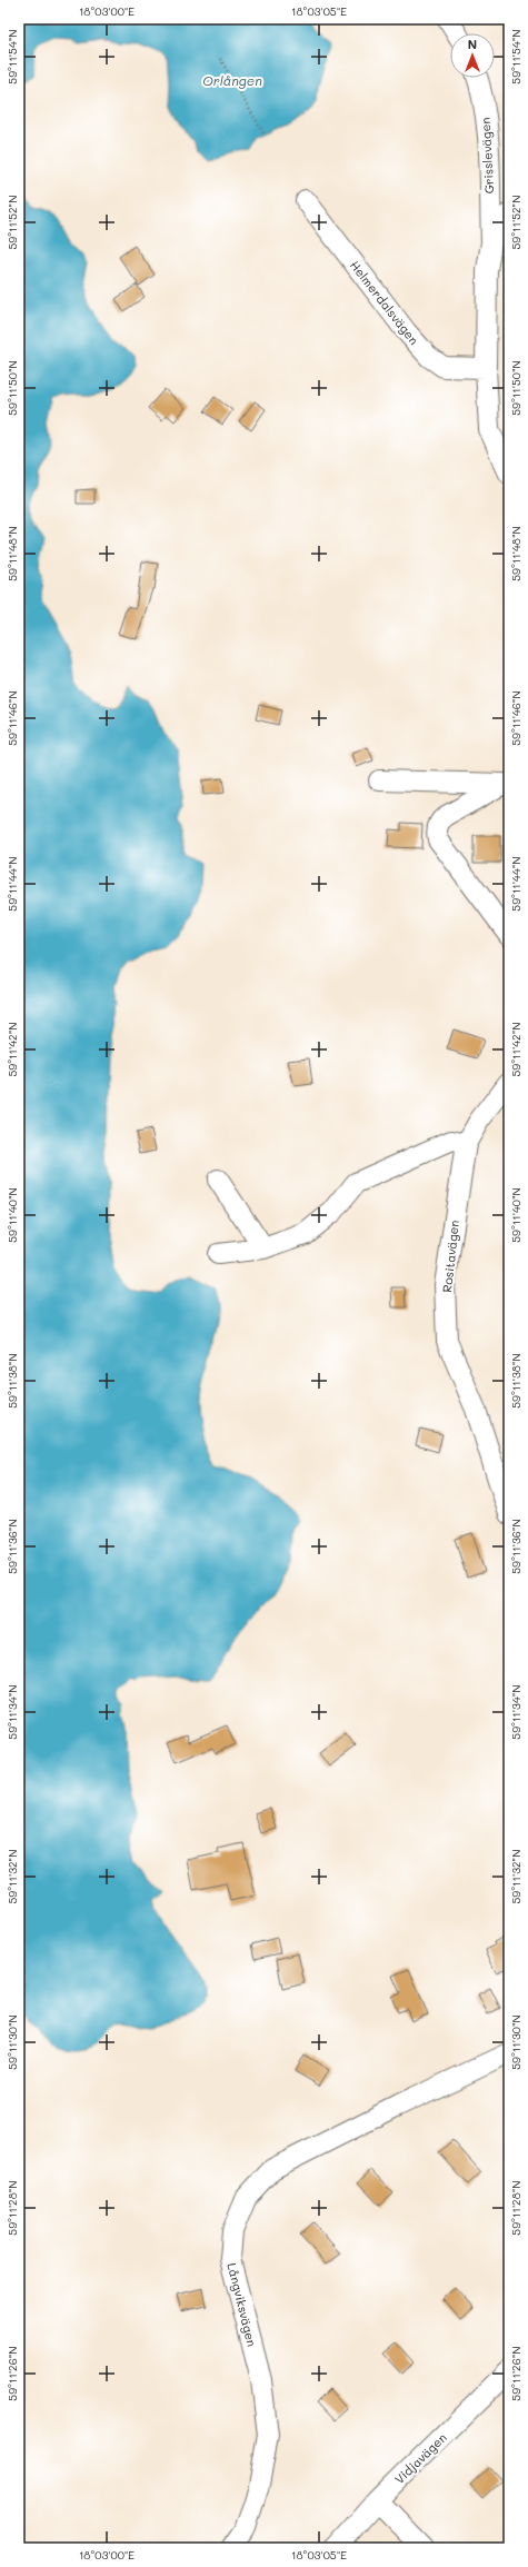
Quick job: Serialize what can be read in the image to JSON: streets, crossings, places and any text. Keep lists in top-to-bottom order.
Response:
{
  "streets": {
    "street": [
      "Grisslevägen",
      "Helmerdalsvägen",
      "Rositavägen",
      "Långviksvägen",
      "Vidjavägen"
    ]
  },
  "water": ["Orlången"],
  "north": "top",
  "coordinates": [
    "18°03'00\"E",
    "18°03'05\"E",
    "59°11'54\"N",
    "59°11'52\"N",
    "59°11'50\"N",
    "59°11'48\"N",
    "59°11'46\"N",
    "59°11'44\"N",
    "59°11'42\"N",
    "59°11'40\"N",
    "59°11'38\"N",
    "59°11'36\"N",
    "59°11'34\"N",
    "59°11'32\"N",
    "59°11'30\"N",
    "59°11'28\"N",
    "59°11'26\"N"
  ]
}
